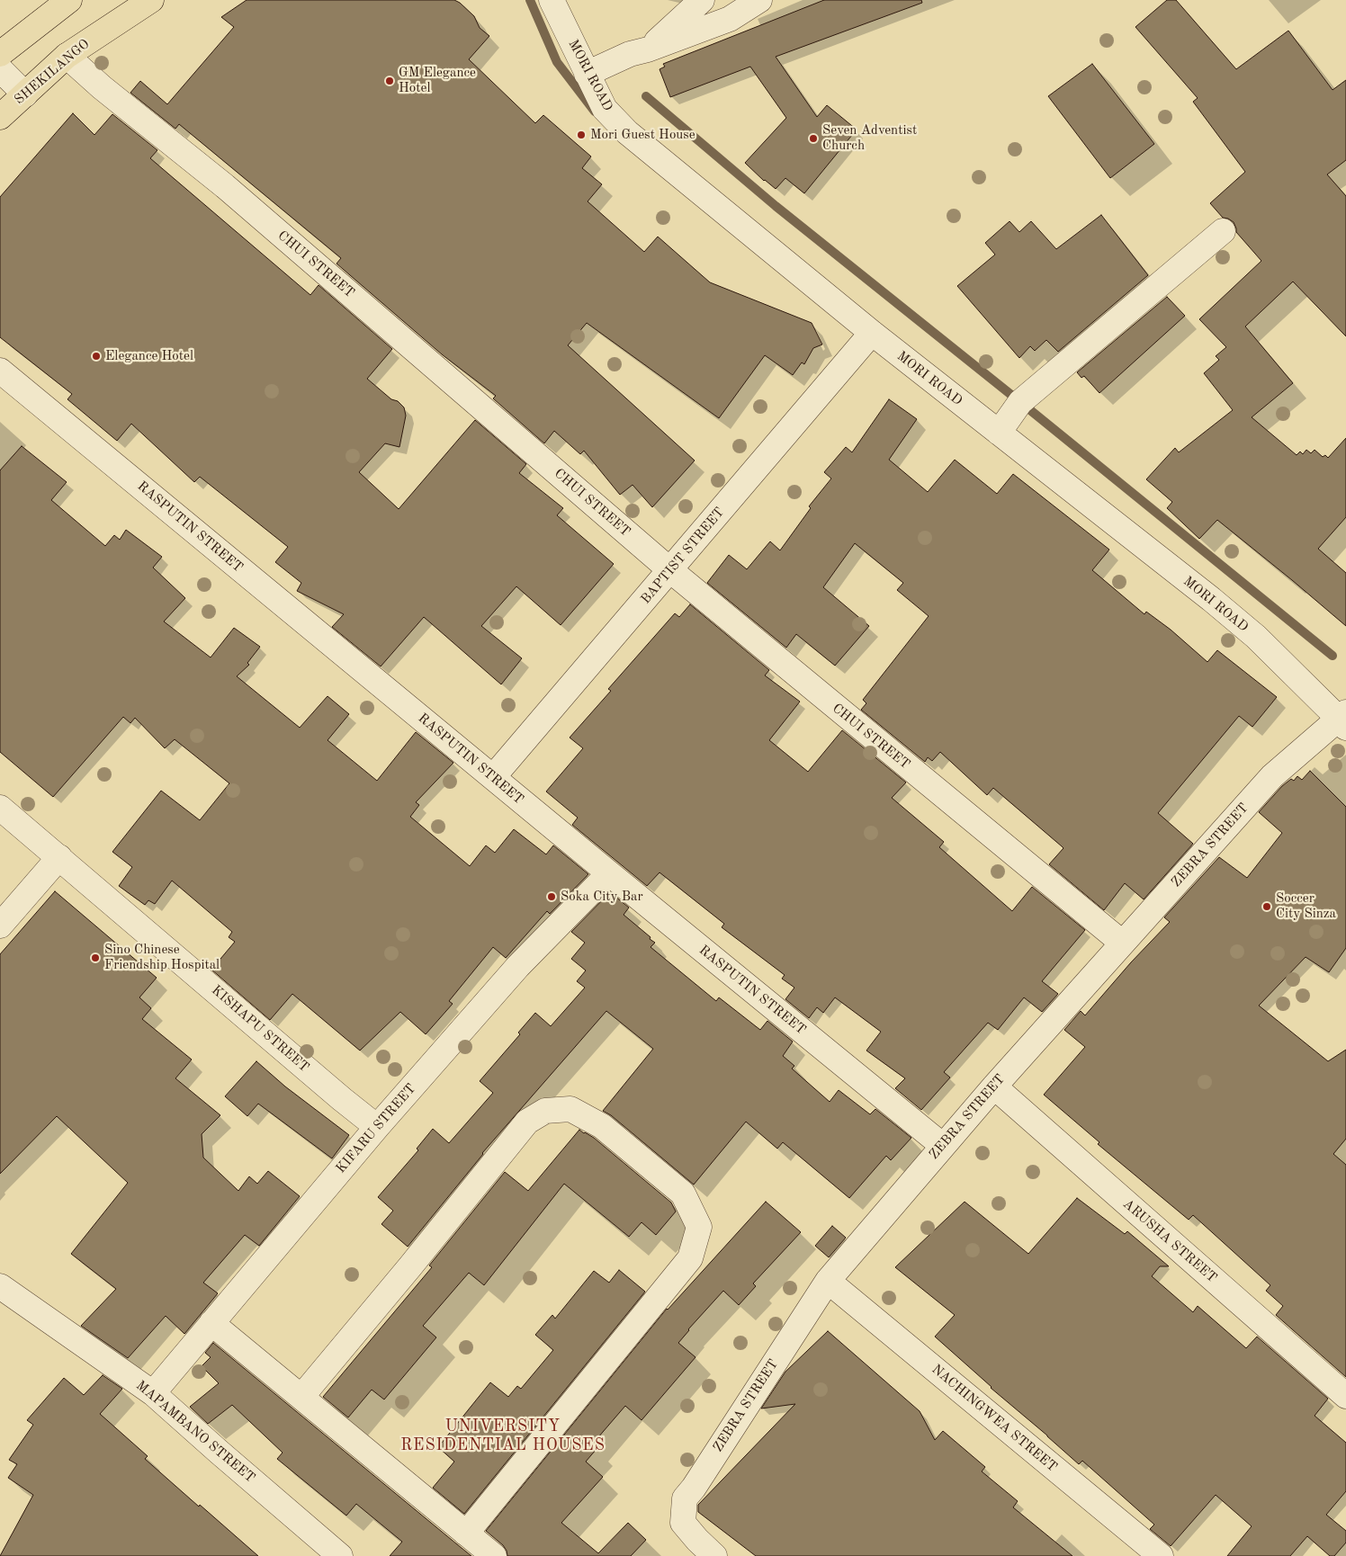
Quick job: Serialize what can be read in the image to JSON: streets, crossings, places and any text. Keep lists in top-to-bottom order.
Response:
{
  "streets": {
    "main road": ["SHEKILANGO"],
    "street": [
      "MORI ROAD",
      "CHUI STREET",
      "RASPUTIN STREET",
      "BAPTIST STREET",
      "ZEBRA STREET",
      "KISHAPU STREET",
      "KIFARU STREET",
      "ARUSHA STREET",
      "NACHINGWEA STREET",
      "MAPAMBANO STREET"
    ]
  },
  "crossings": [
    ["SHEKILANGO", "CHUI STREET"],
    ["MORI ROAD", "BAPTIST STREET"],
    ["MORI ROAD", "ZEBRA STREET"],
    ["CHUI STREET", "BAPTIST STREET"],
    ["CHUI STREET", "ZEBRA STREET"],
    ["RASPUTIN STREET", "BAPTIST STREET"],
    ["RASPUTIN STREET", "ZEBRA STREET"],
    ["RASPUTIN STREET", "KIFARU STREET"],
    ["ZEBRA STREET", "ARUSHA STREET"],
    ["ZEBRA STREET", "NACHINGWEA STREET"],
    ["KISHAPU STREET", "KIFARU STREET"],
    ["KIFARU STREET", "MAPAMBANO STREET"]
  ],
  "districts": ["UNIVERSITY RESIDENTIAL HOUSES"],
  "places": [
    "GM Elegance Hotel",
    "Mori Guest House",
    "Seven Adventist Church",
    "Elegance Hotel",
    "Soka City Bar",
    "Soccer City Sinza",
    "Sino Chinese Friendship Hospital"
  ]
}
